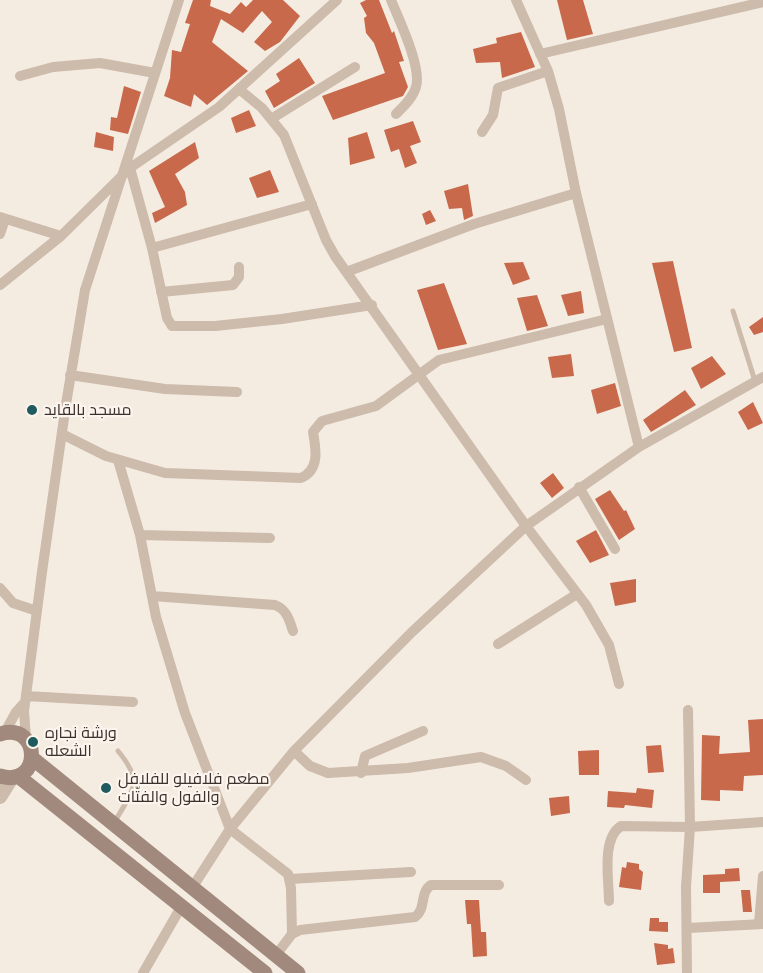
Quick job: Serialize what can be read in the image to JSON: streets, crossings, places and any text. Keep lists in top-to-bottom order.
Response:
{
  "places": ["مسجد بالقايد", "ورشة نجاره الشعله", "مطعم فلافيلو للفلافل والفول والفتّات"]
}
